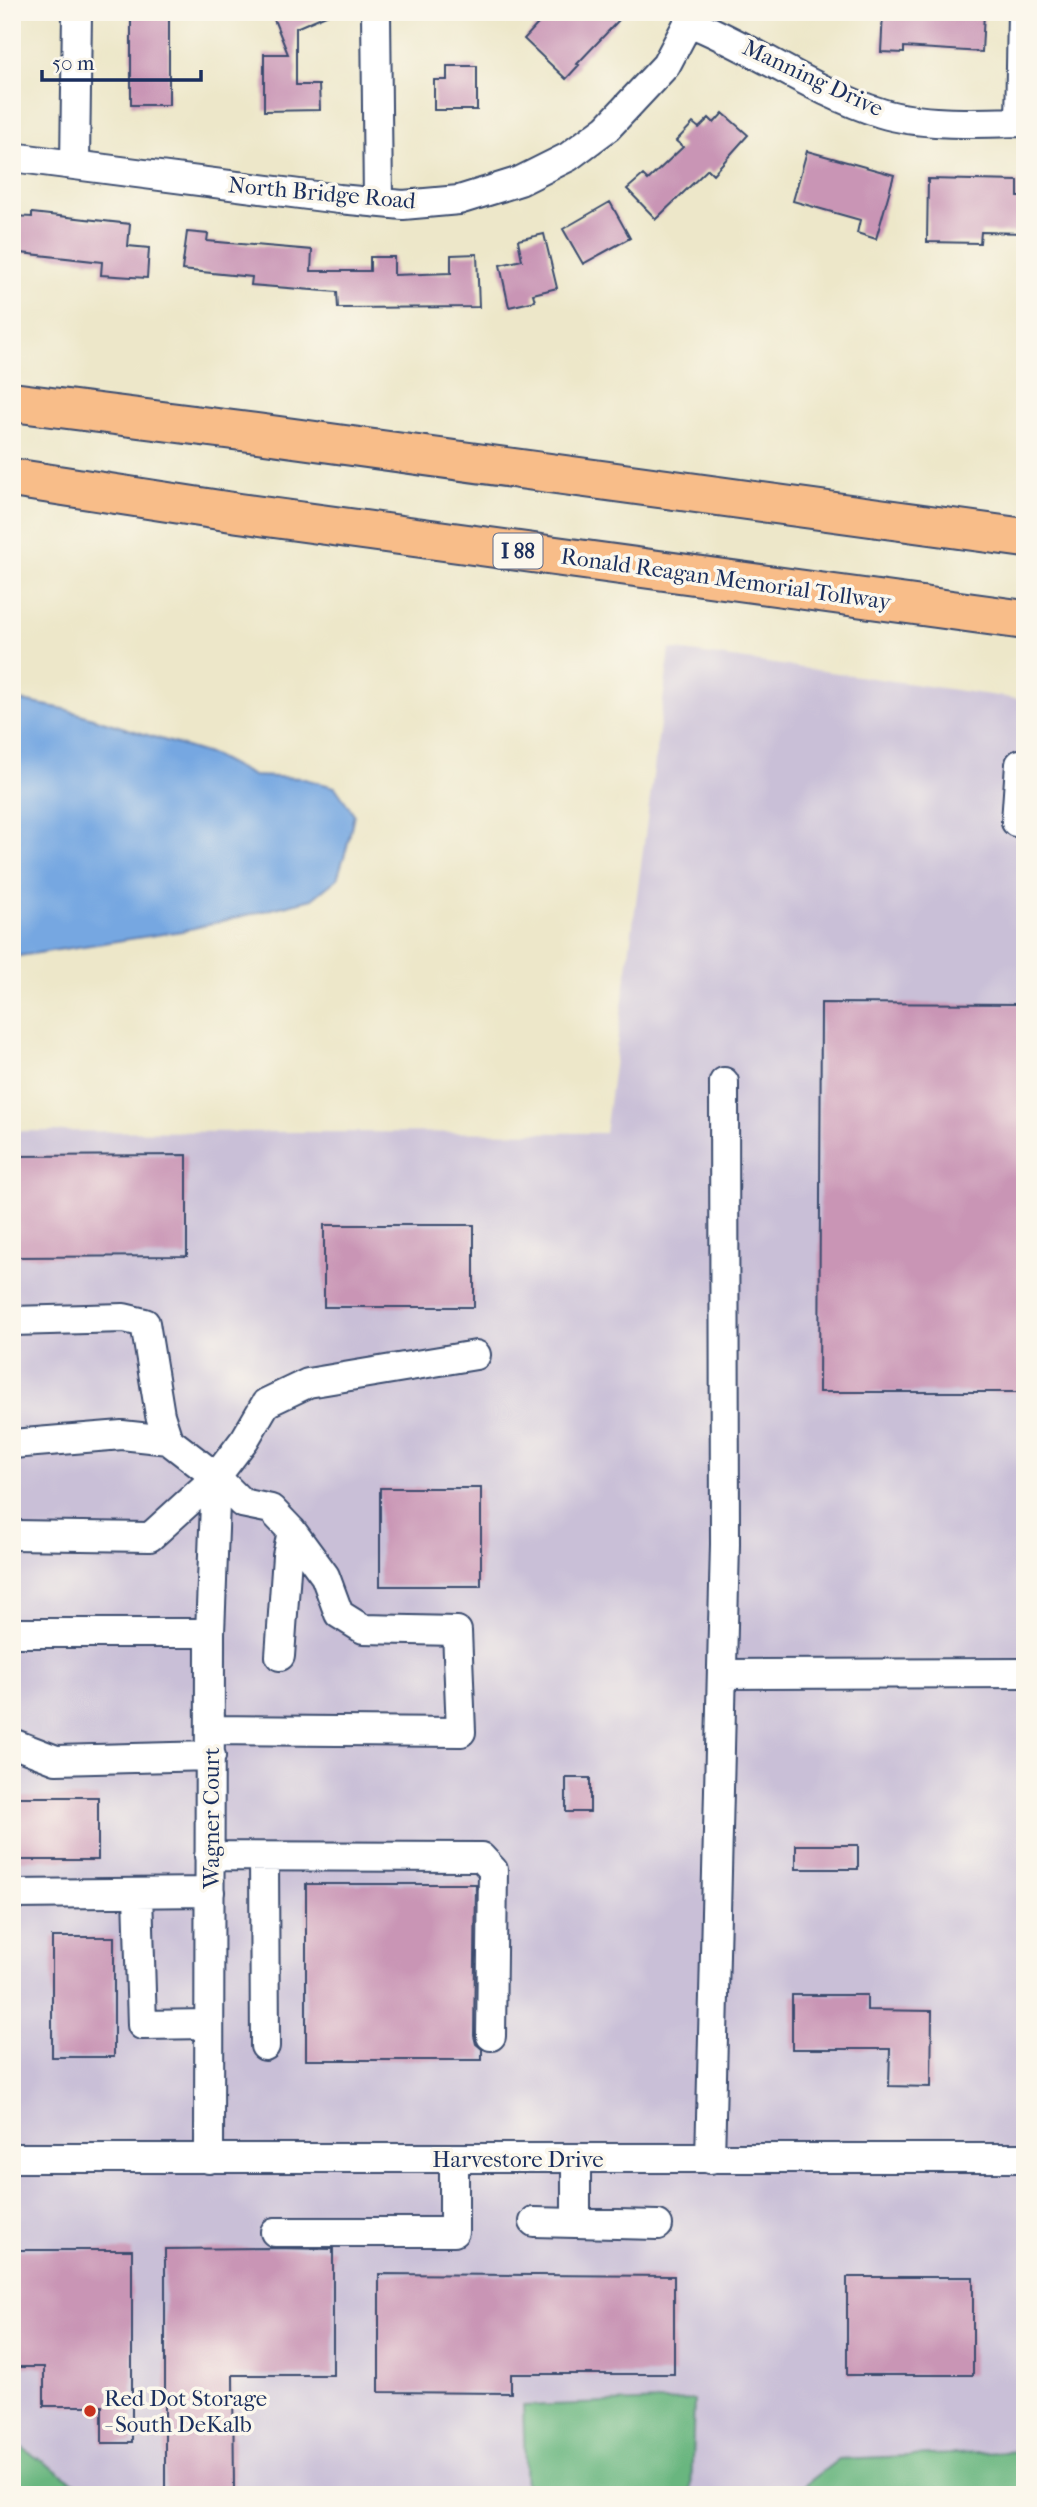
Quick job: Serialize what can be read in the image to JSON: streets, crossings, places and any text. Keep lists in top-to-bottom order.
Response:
{
  "streets": {
    "highway": ["I 88", "Ronald Reagan Memorial Tollway"],
    "street": [
      "Manning Drive",
      "North Bridge Road",
      "Wagner Court",
      "Harvestore Drive"
    ]
  },
  "crossings": [
    ["Manning Drive", "North Bridge Road"],
    ["Wagner Court", "Harvestore Drive"]
  ],
  "places": ["Red Dot Storage - South DeKalb"],
  "scale_bar": "50 m"
}
